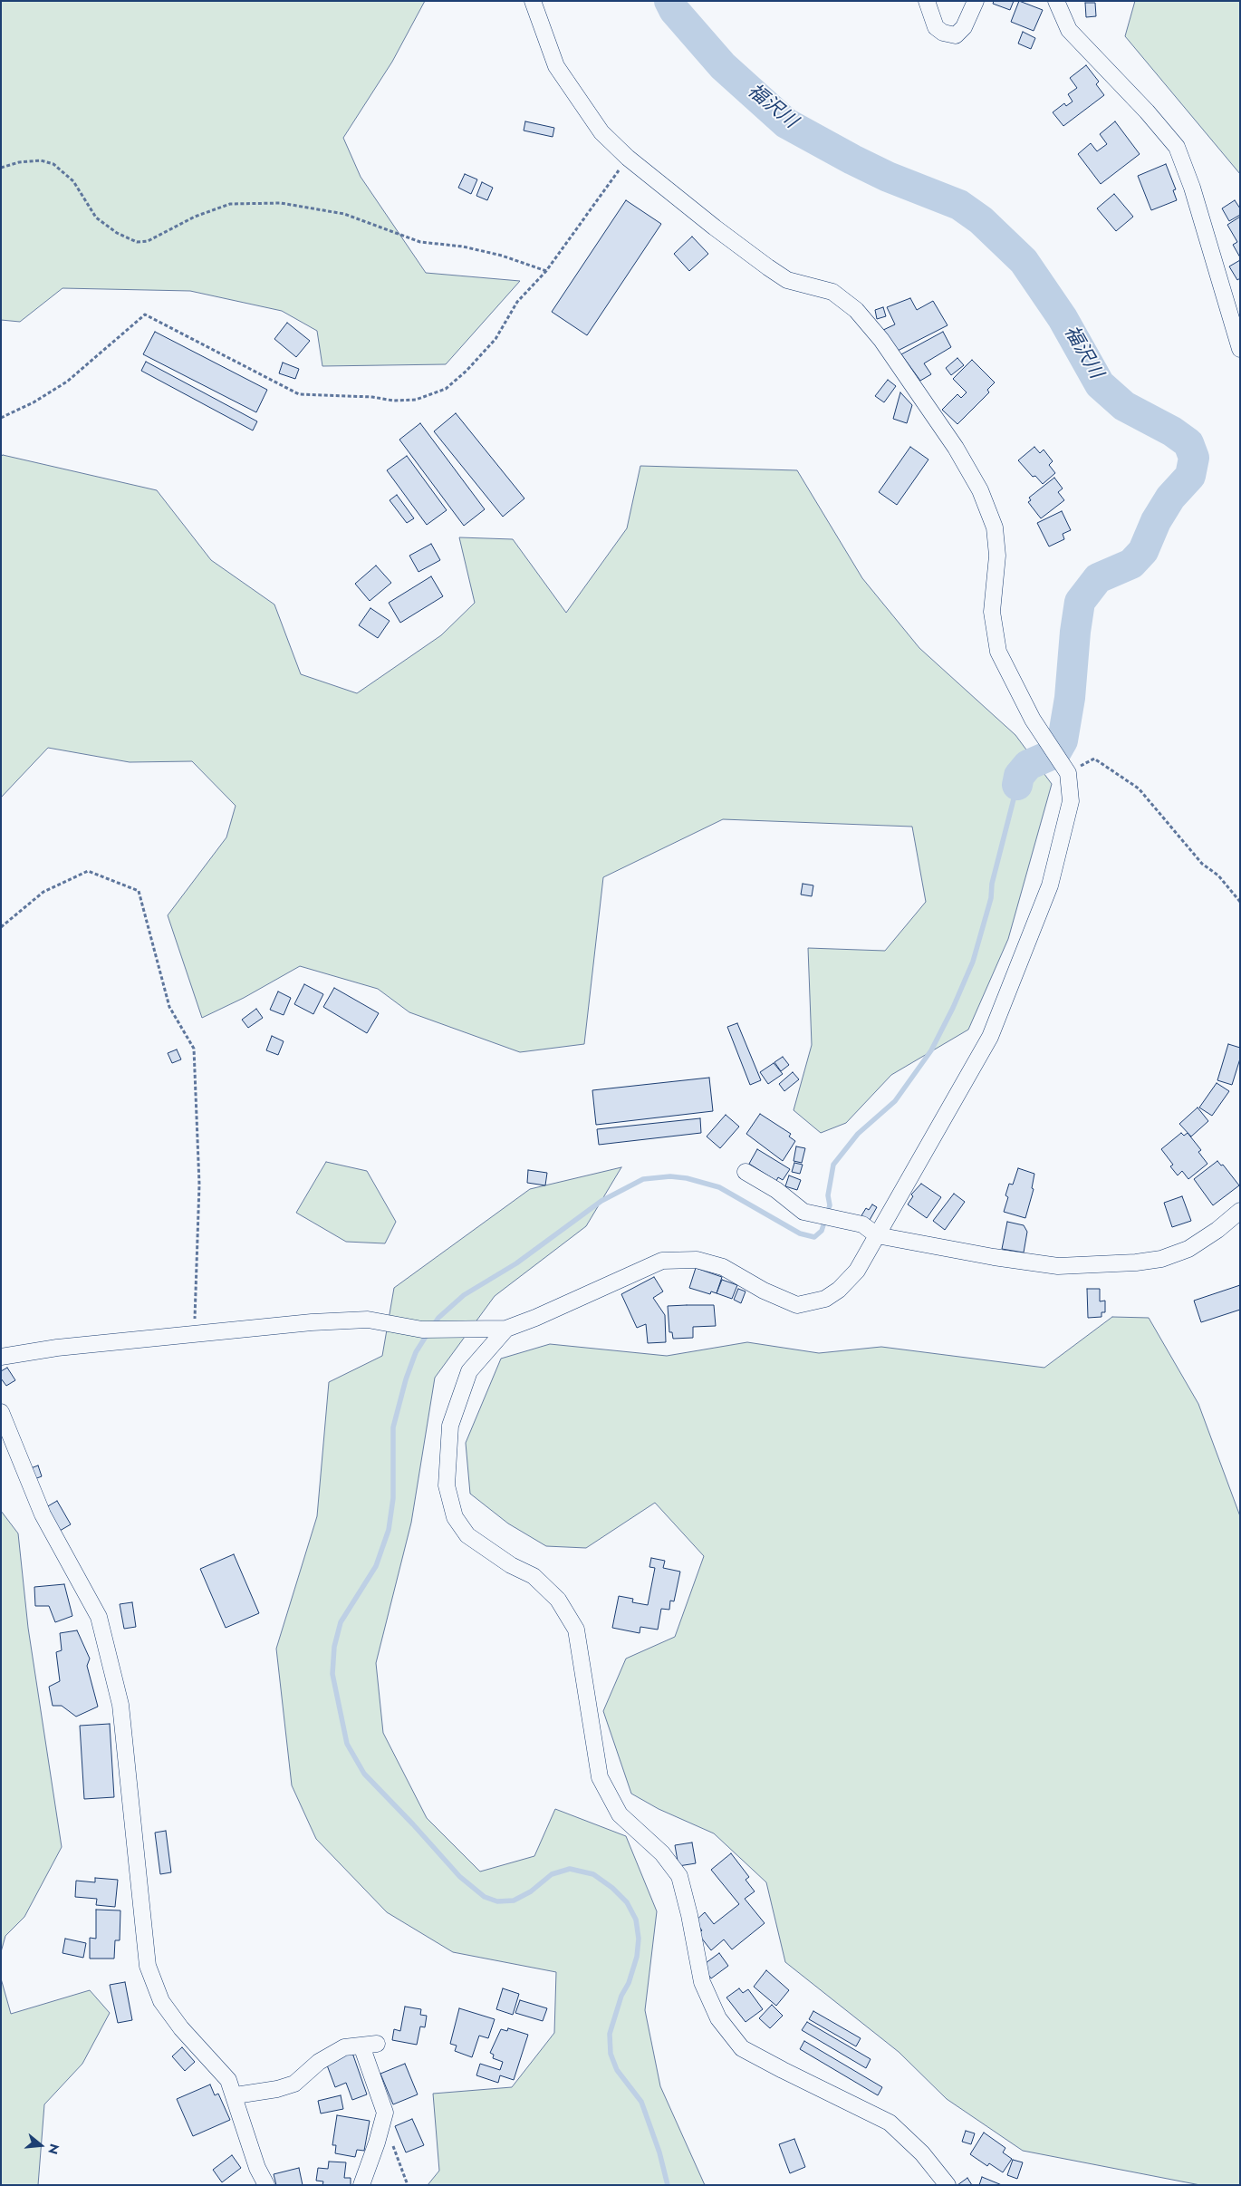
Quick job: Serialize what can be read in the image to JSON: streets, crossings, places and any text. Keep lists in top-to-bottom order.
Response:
{
  "water": ["福沢川"],
  "north": "right"
}
